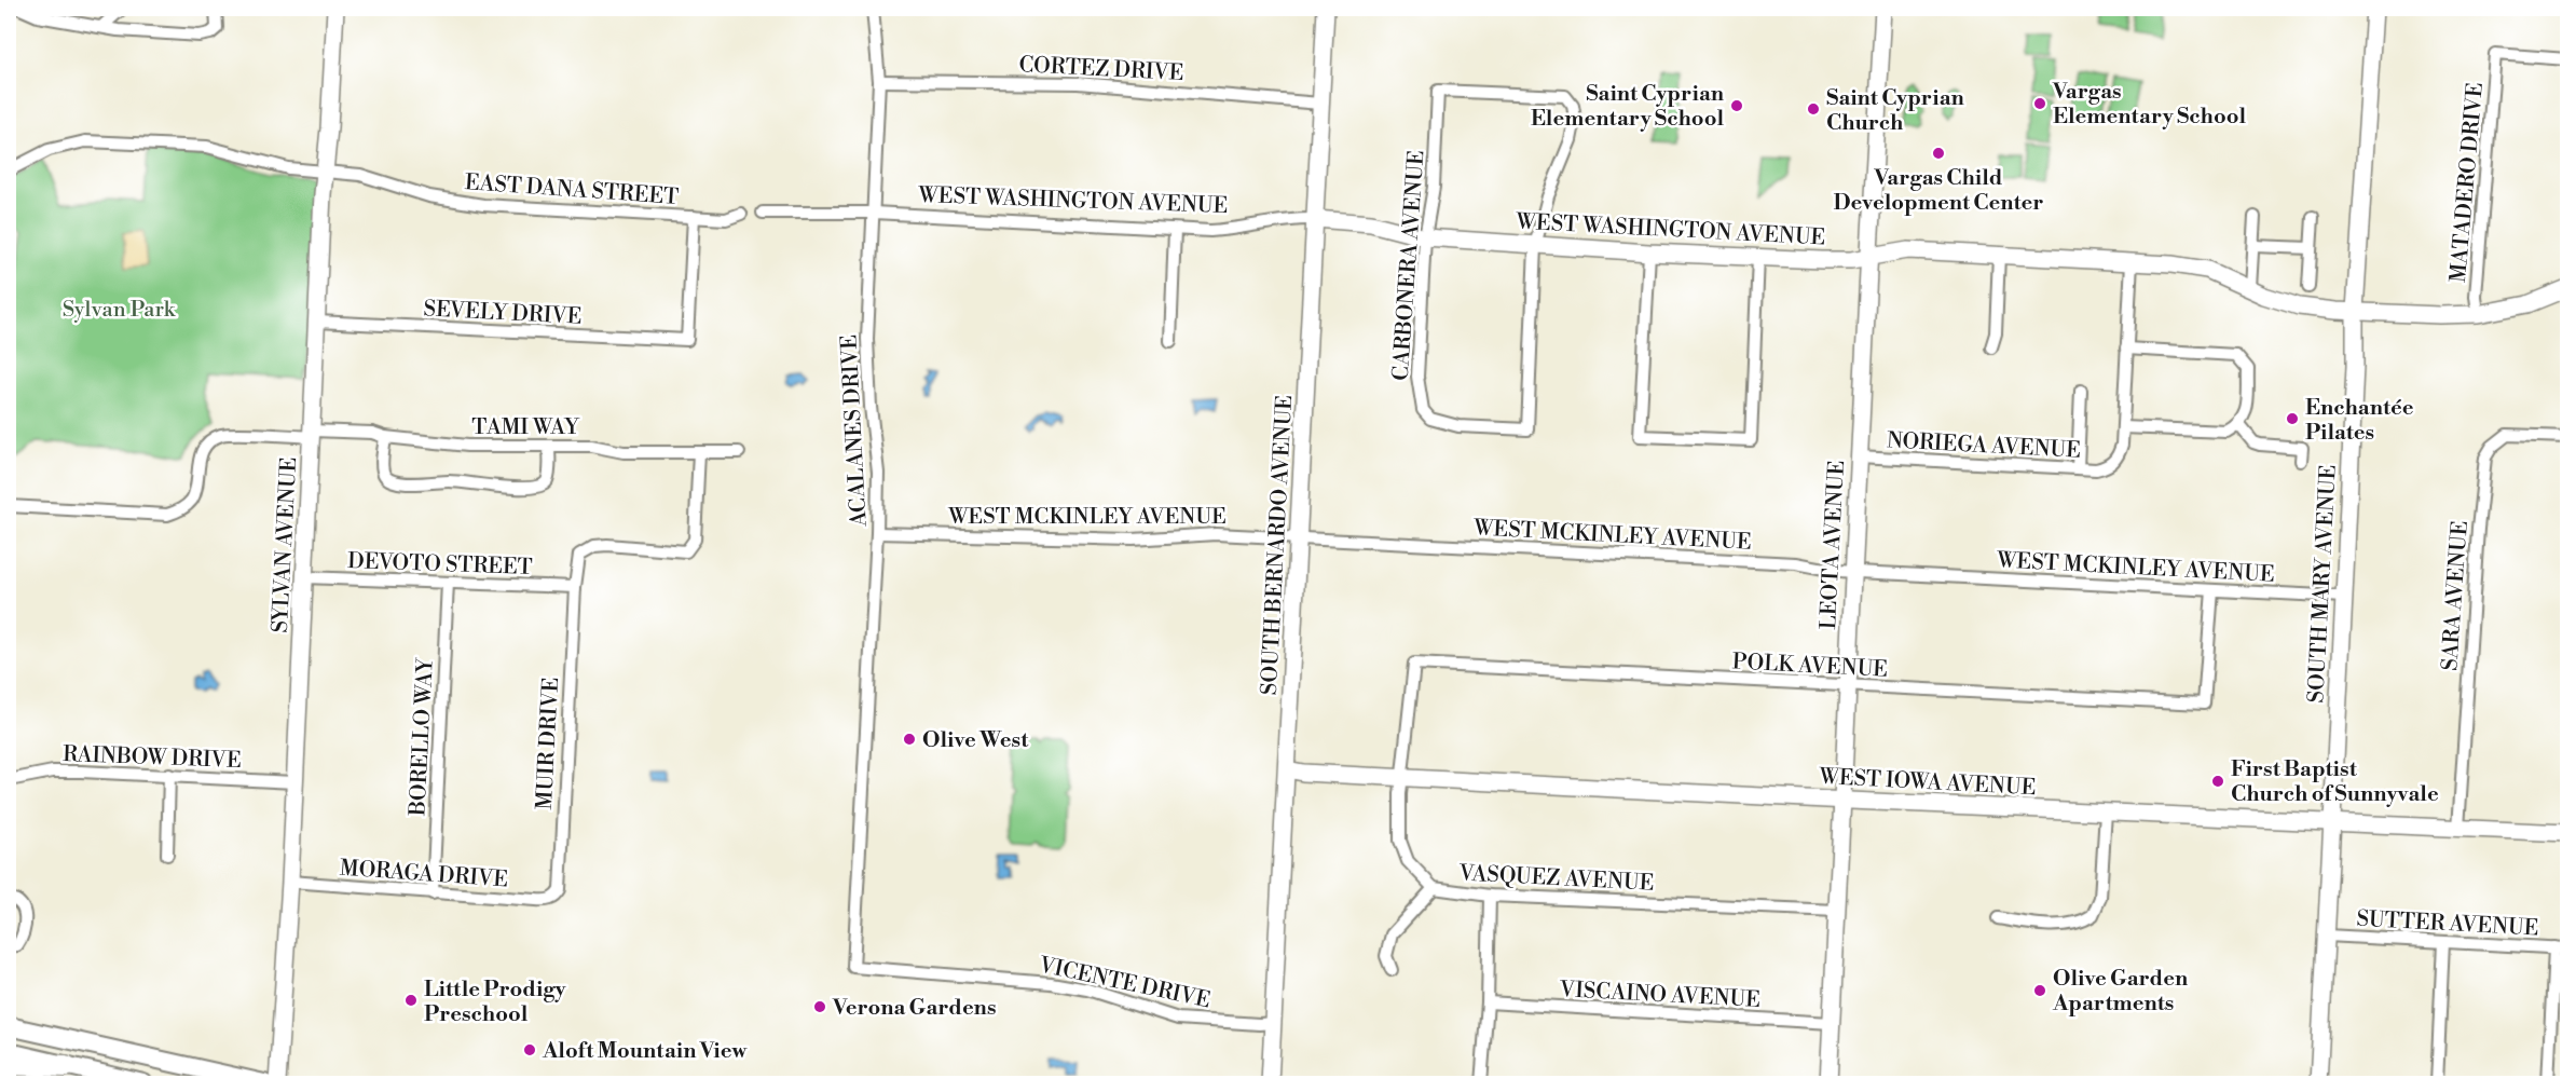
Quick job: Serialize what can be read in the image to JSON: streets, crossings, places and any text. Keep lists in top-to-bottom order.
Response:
{
  "streets": {
    "street": [
      "CORTEZ DRIVE",
      "MATADERO DRIVE",
      "EAST DANA STREET",
      "WEST WASHINGTON AVENUE",
      "CARBONERA AVENUE",
      "SEVELY DRIVE",
      "TAMI WAY",
      "ACALANES DRIVE",
      "NORIEGA AVENUE",
      "WEST MCKINLEY AVENUE",
      "SYLVAN AVENUE",
      "SOUTH BERNARDO AVENUE",
      "LEOTA AVENUE",
      "DEVOTO STREET",
      "SOUTH MARY AVENUE",
      "SARA AVENUE",
      "POLK AVENUE",
      "BORELLO WAY",
      "MUIR DRIVE",
      "RAINBOW DRIVE",
      "WEST IOWA AVENUE",
      "MORAGA DRIVE",
      "VASQUEZ AVENUE",
      "SUTTER AVENUE",
      "VICENTE DRIVE",
      "VISCAINO AVENUE"
    ]
  },
  "crossings": [
    ["CORTEZ DRIVE", "ACALANES DRIVE"],
    ["CORTEZ DRIVE", "SOUTH BERNARDO AVENUE"],
    ["MATADERO DRIVE", "WEST WASHINGTON AVENUE"],
    ["EAST DANA STREET", "SEVELY DRIVE"],
    ["EAST DANA STREET", "SYLVAN AVENUE"],
    ["WEST WASHINGTON AVENUE", "CARBONERA AVENUE"],
    ["WEST WASHINGTON AVENUE", "ACALANES DRIVE"],
    ["WEST WASHINGTON AVENUE", "SOUTH BERNARDO AVENUE"],
    ["WEST WASHINGTON AVENUE", "LEOTA AVENUE"],
    ["WEST WASHINGTON AVENUE", "SOUTH MARY AVENUE"],
    ["SEVELY DRIVE", "SYLVAN AVENUE"],
    ["TAMI WAY", "SYLVAN AVENUE"],
    ["TAMI WAY", "MUIR DRIVE"],
    ["ACALANES DRIVE", "WEST MCKINLEY AVENUE"],
    ["ACALANES DRIVE", "VICENTE DRIVE"],
    ["NORIEGA AVENUE", "LEOTA AVENUE"],
    ["WEST MCKINLEY AVENUE", "SOUTH BERNARDO AVENUE"],
    ["WEST MCKINLEY AVENUE", "LEOTA AVENUE"],
    ["WEST MCKINLEY AVENUE", "SOUTH MARY AVENUE"],
    ["WEST MCKINLEY AVENUE", "POLK AVENUE"],
    ["SYLVAN AVENUE", "DEVOTO STREET"],
    ["SYLVAN AVENUE", "RAINBOW DRIVE"],
    ["SYLVAN AVENUE", "MORAGA DRIVE"],
    ["SOUTH BERNARDO AVENUE", "WEST IOWA AVENUE"],
    ["SOUTH BERNARDO AVENUE", "VICENTE DRIVE"],
    ["LEOTA AVENUE", "POLK AVENUE"],
    ["LEOTA AVENUE", "WEST IOWA AVENUE"],
    ["LEOTA AVENUE", "VASQUEZ AVENUE"],
    ["LEOTA AVENUE", "VISCAINO AVENUE"],
    ["DEVOTO STREET", "BORELLO WAY"],
    ["DEVOTO STREET", "MUIR DRIVE"],
    ["SOUTH MARY AVENUE", "WEST IOWA AVENUE"],
    ["SOUTH MARY AVENUE", "SUTTER AVENUE"],
    ["SARA AVENUE", "WEST IOWA AVENUE"],
    ["POLK AVENUE", "VASQUEZ AVENUE"],
    ["BORELLO WAY", "MORAGA DRIVE"],
    ["MUIR DRIVE", "MORAGA DRIVE"],
    ["WEST IOWA AVENUE", "VASQUEZ AVENUE"]
  ],
  "parks": ["Sylvan Park"],
  "places": [
    "Vargas Elementary School",
    "Saint Cyprian Elementary School",
    "Saint Cyprian Church",
    "Vargas Child Development Center",
    "Enchantée Pilates",
    "Olive West",
    "First Baptist Church of Sunnyvale",
    "Olive Garden Apartments",
    "Little Prodigy Preschool",
    "Verona Gardens",
    "Aloft Mountain View"
  ]
}
